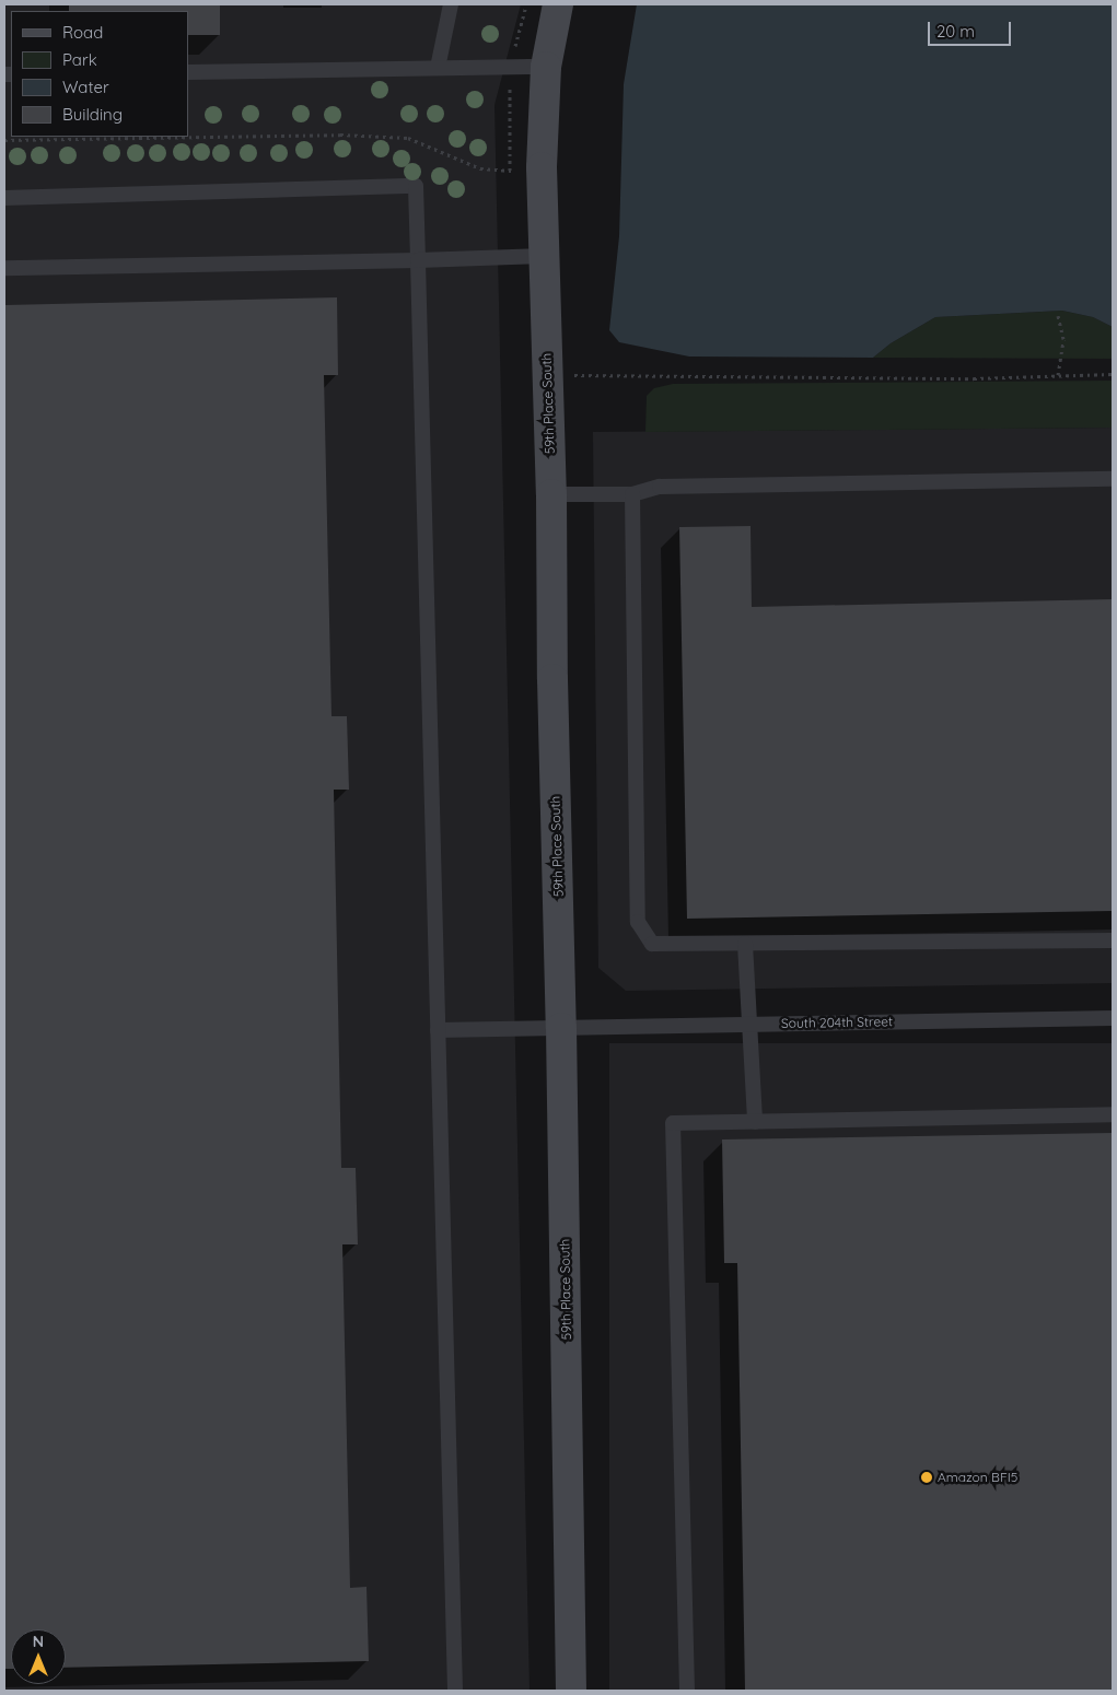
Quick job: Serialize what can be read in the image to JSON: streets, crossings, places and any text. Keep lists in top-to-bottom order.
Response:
{
  "streets": {
    "street": ["59th Place South"],
    "lane": ["South 204th Street"]
  },
  "crossings": [
    ["59th Place South", "South 204th Street"]
  ],
  "places": ["Amazon BFI5"],
  "legend": [
    "Road",
    "Park",
    "Water",
    "Building"
  ],
  "scale_bar": "20 m",
  "north": "top"
}
